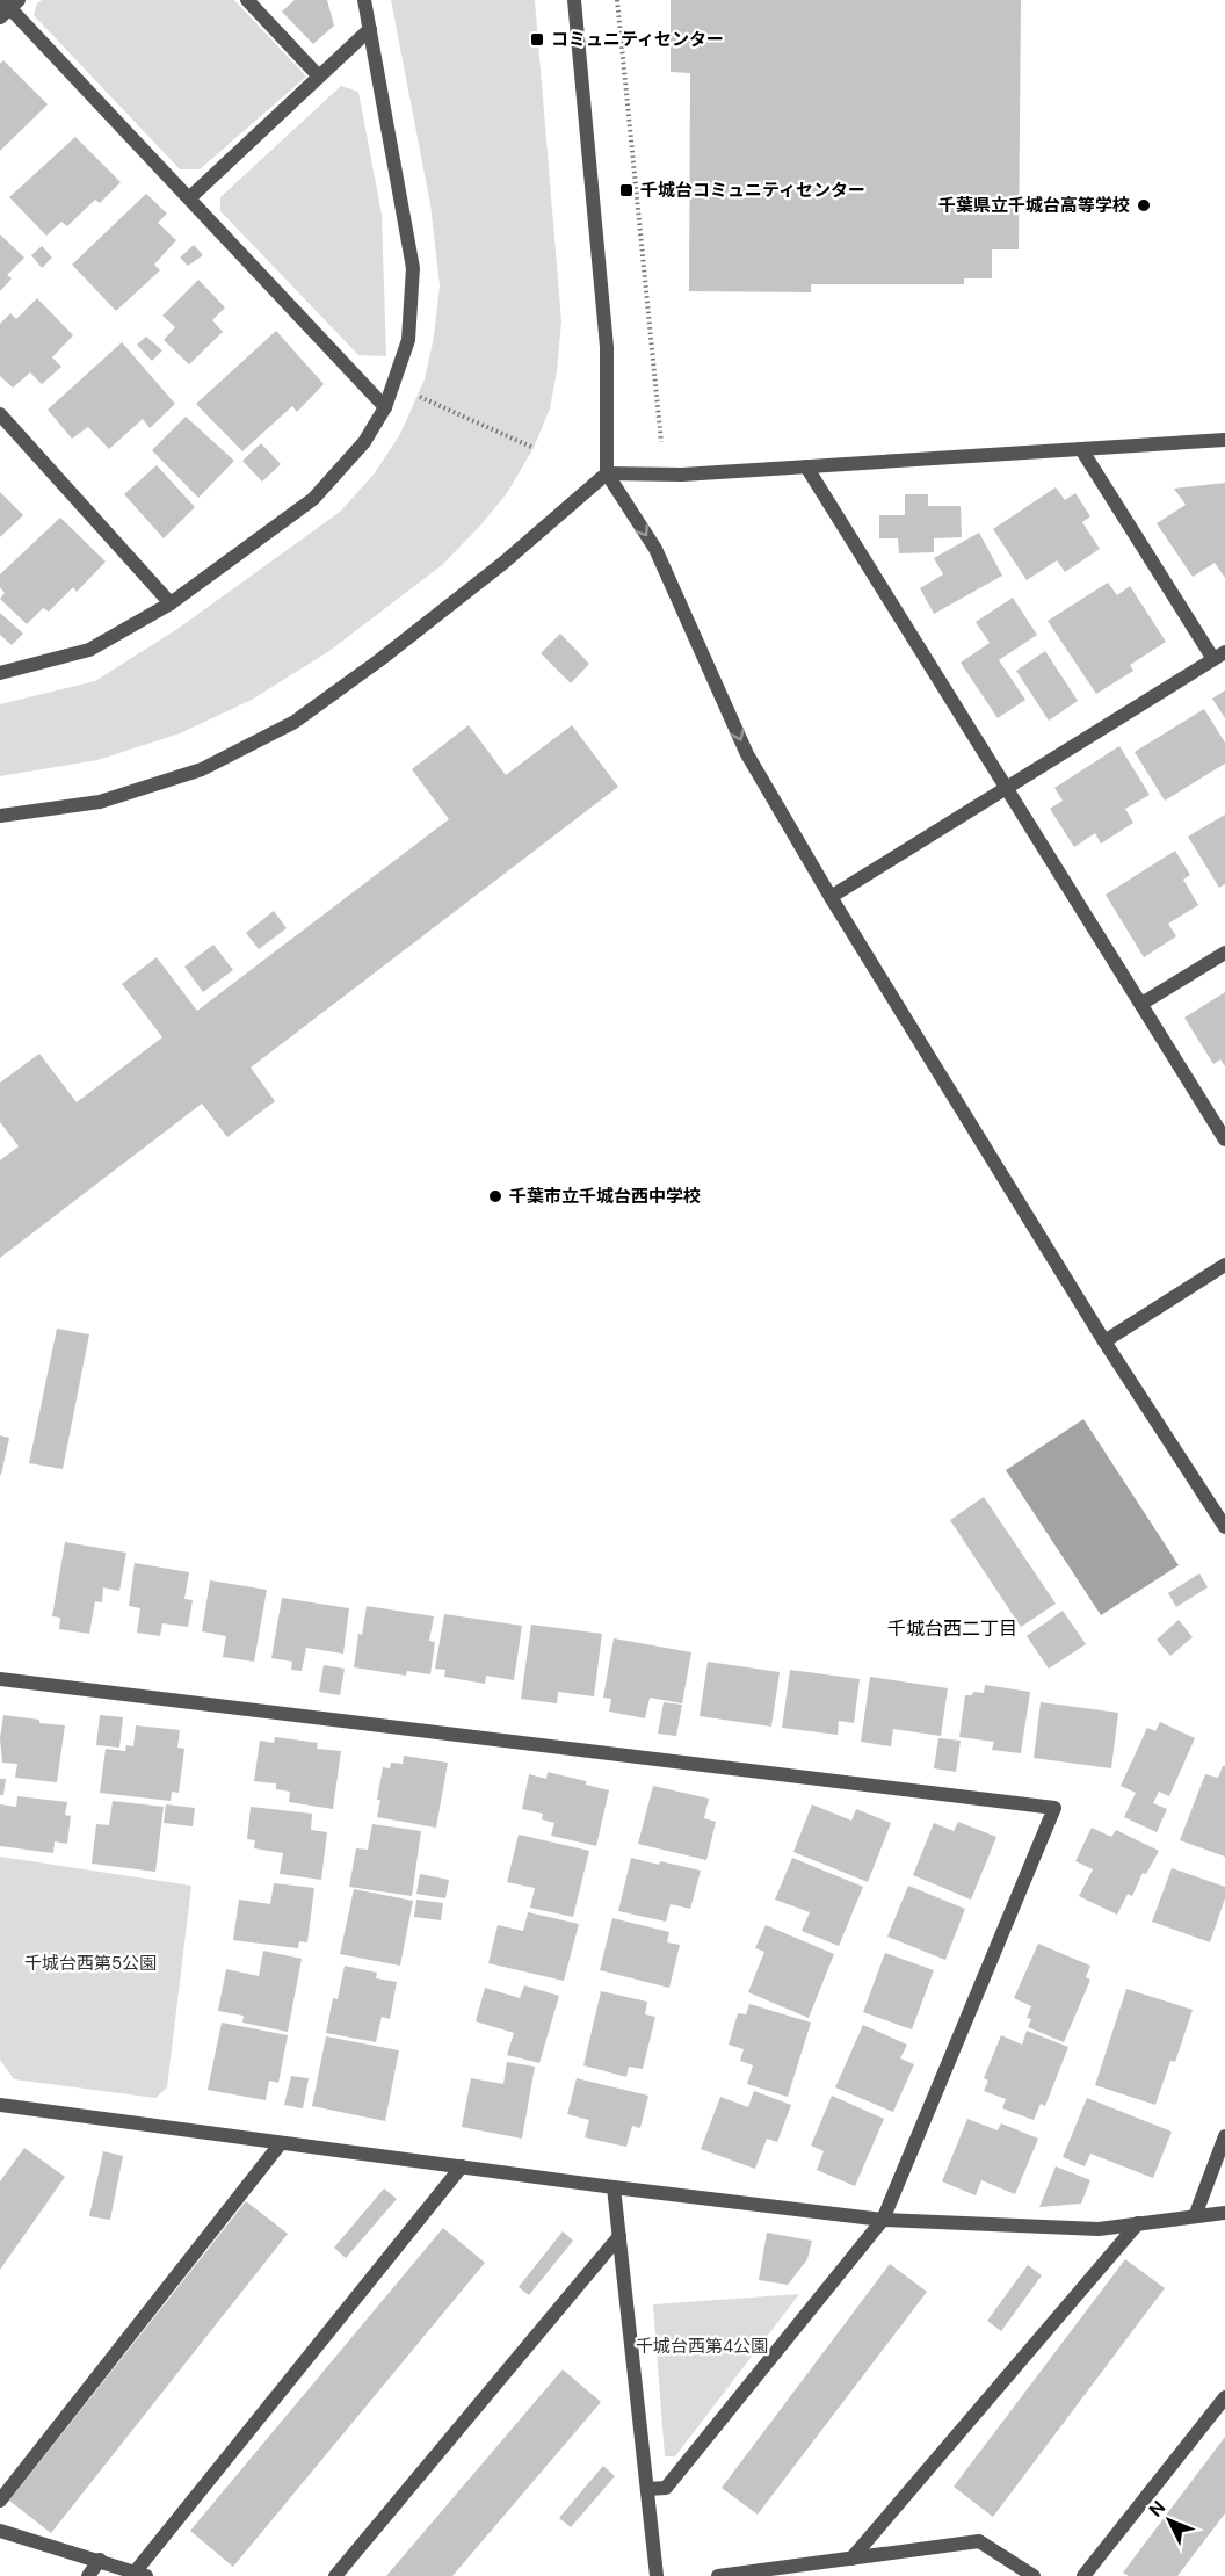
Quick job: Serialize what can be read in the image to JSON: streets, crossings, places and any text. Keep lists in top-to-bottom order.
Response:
{
  "districts": ["千城台西二丁目"],
  "parks": ["千城台西第5公園", "千城台西第4公園"],
  "places": {
    "transit": ["コミュニティセンター", "千城台コミュニティセンター"],
    "other": ["千葉県立千城台高等学校", "千葉市立千城台西中学校"]
  },
  "north": "top left"
}
